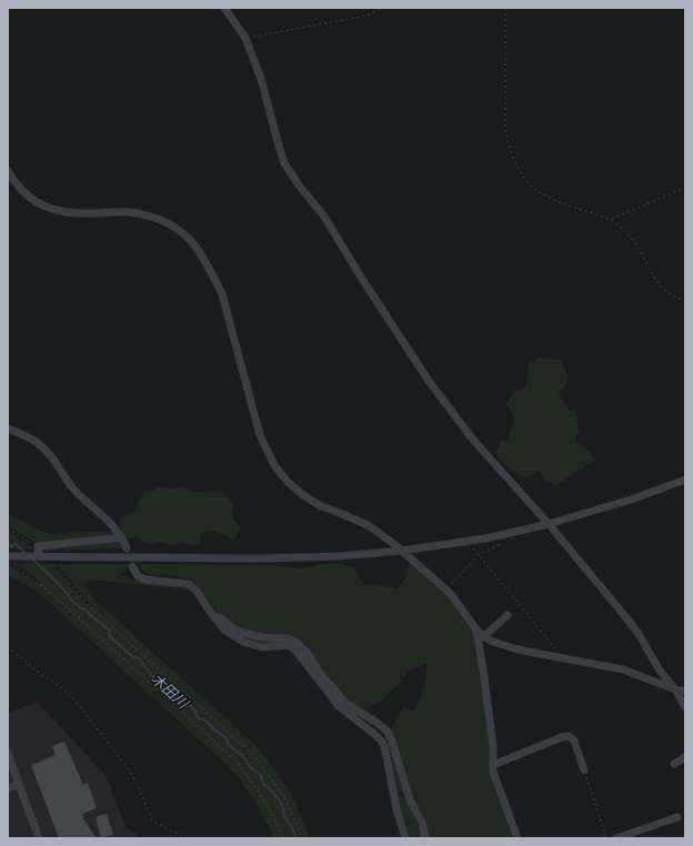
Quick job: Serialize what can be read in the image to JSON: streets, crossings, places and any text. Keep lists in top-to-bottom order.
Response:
{
  "water": ["木田川"]
}
